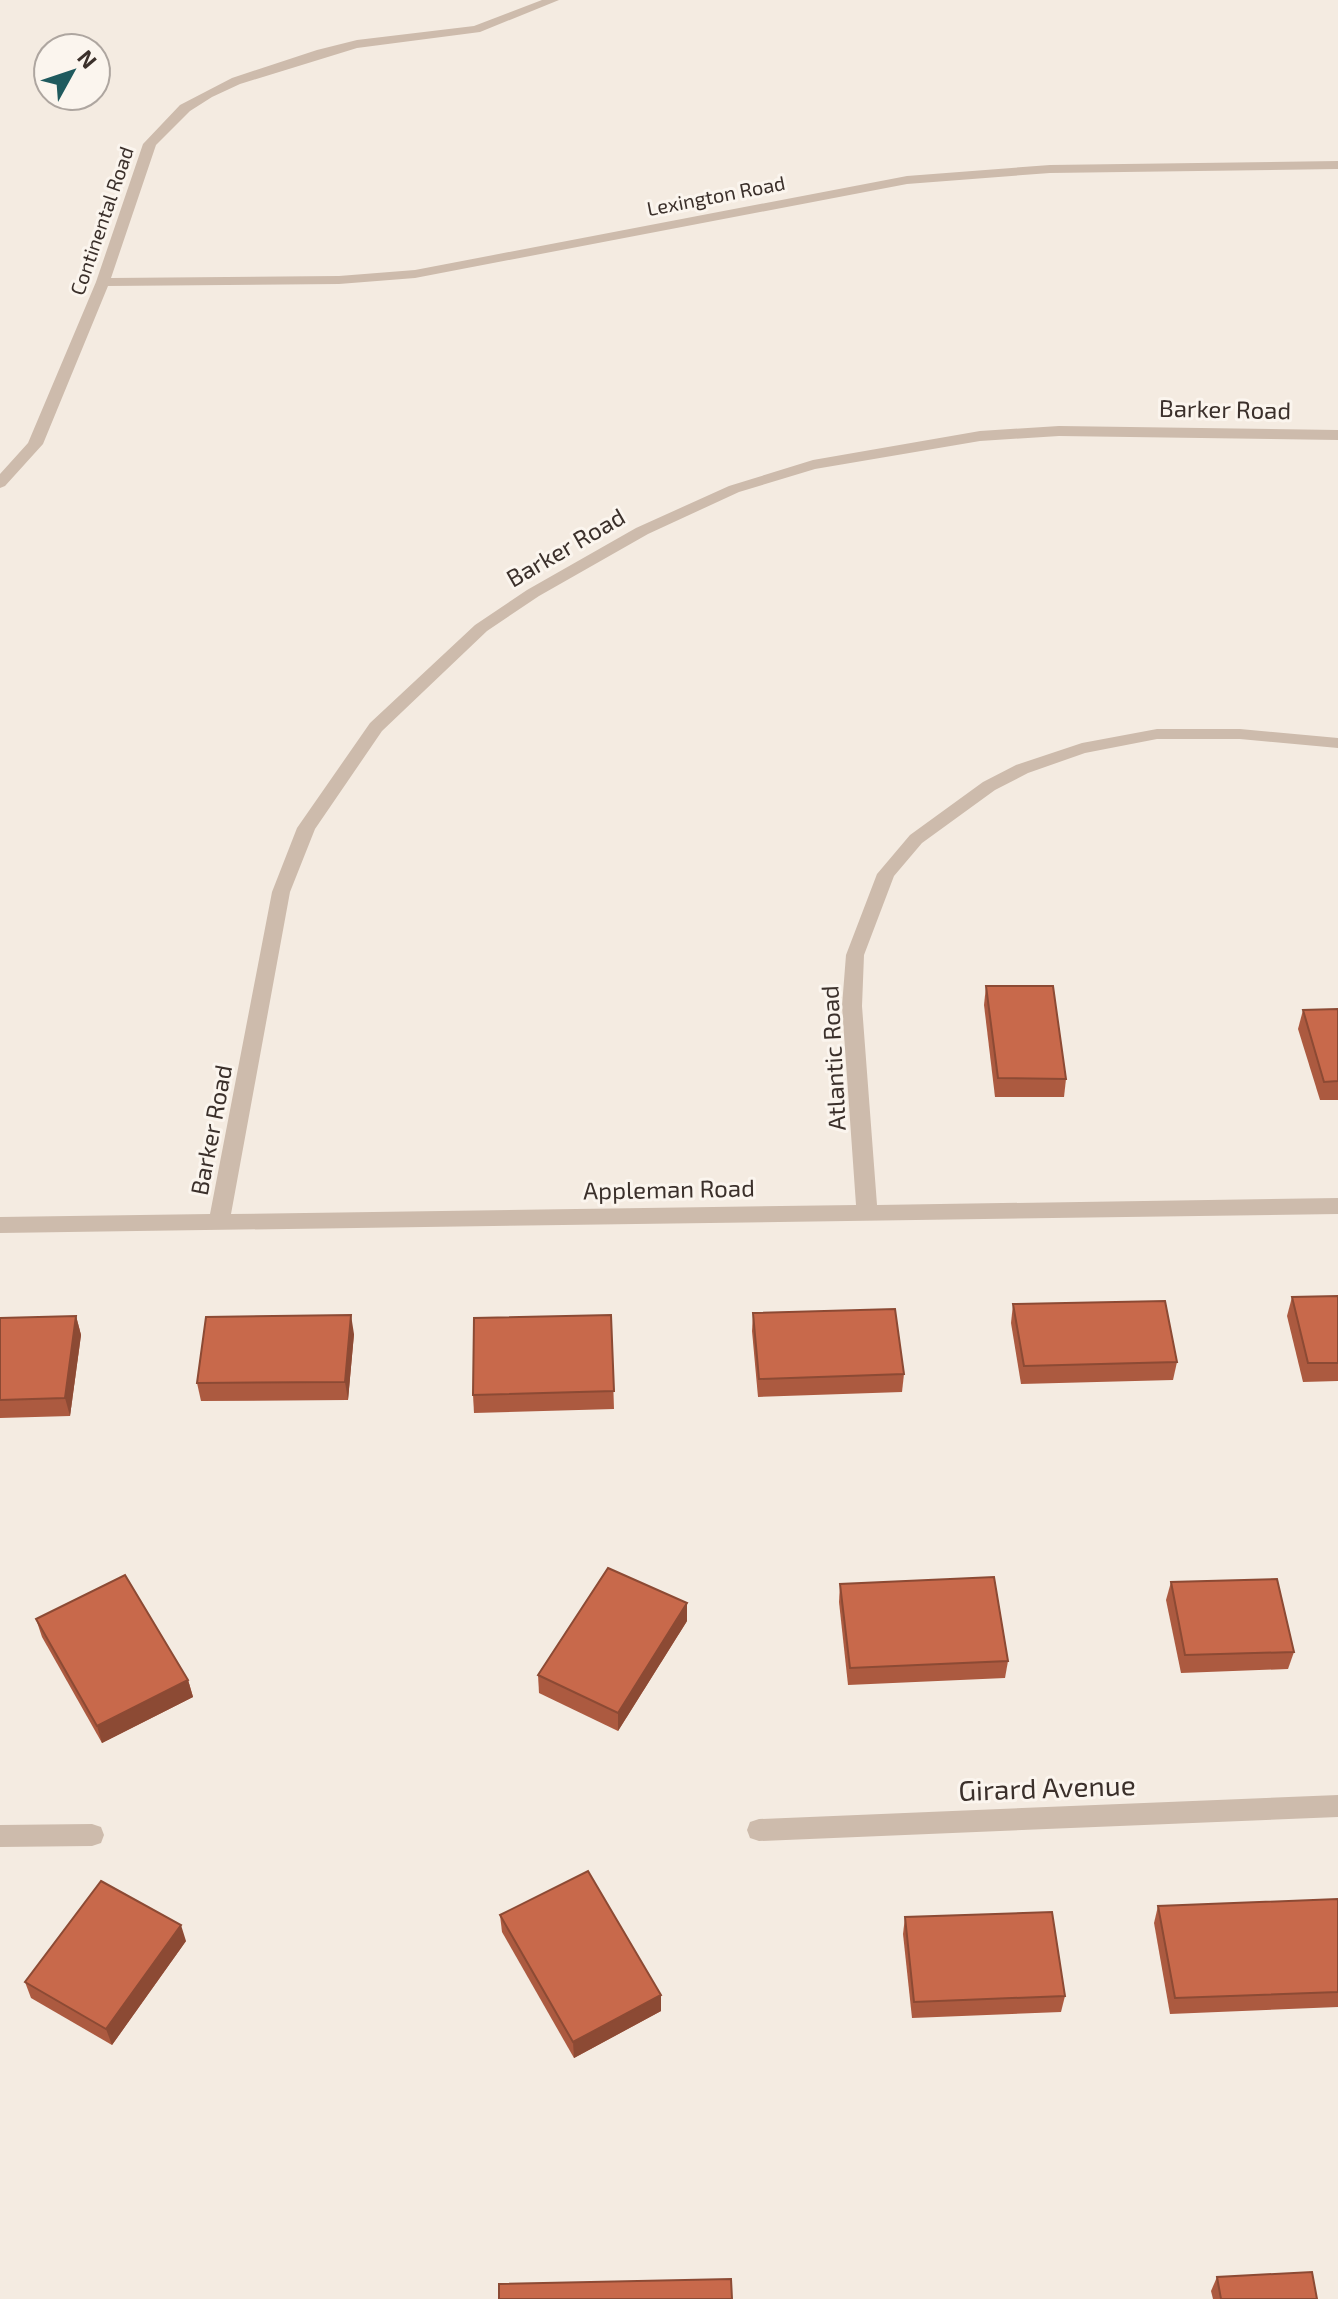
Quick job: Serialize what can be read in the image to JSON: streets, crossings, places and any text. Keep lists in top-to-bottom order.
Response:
{
  "streets": {
    "street": [
      "Lexington Road",
      "Continental Road",
      "Barker Road",
      "Atlantic Road",
      "Appleman Road",
      "Girard Avenue"
    ]
  },
  "crossings": [
    ["Lexington Road", "Continental Road"],
    ["Barker Road", "Appleman Road"],
    ["Atlantic Road", "Appleman Road"]
  ],
  "north": "top right"
}
